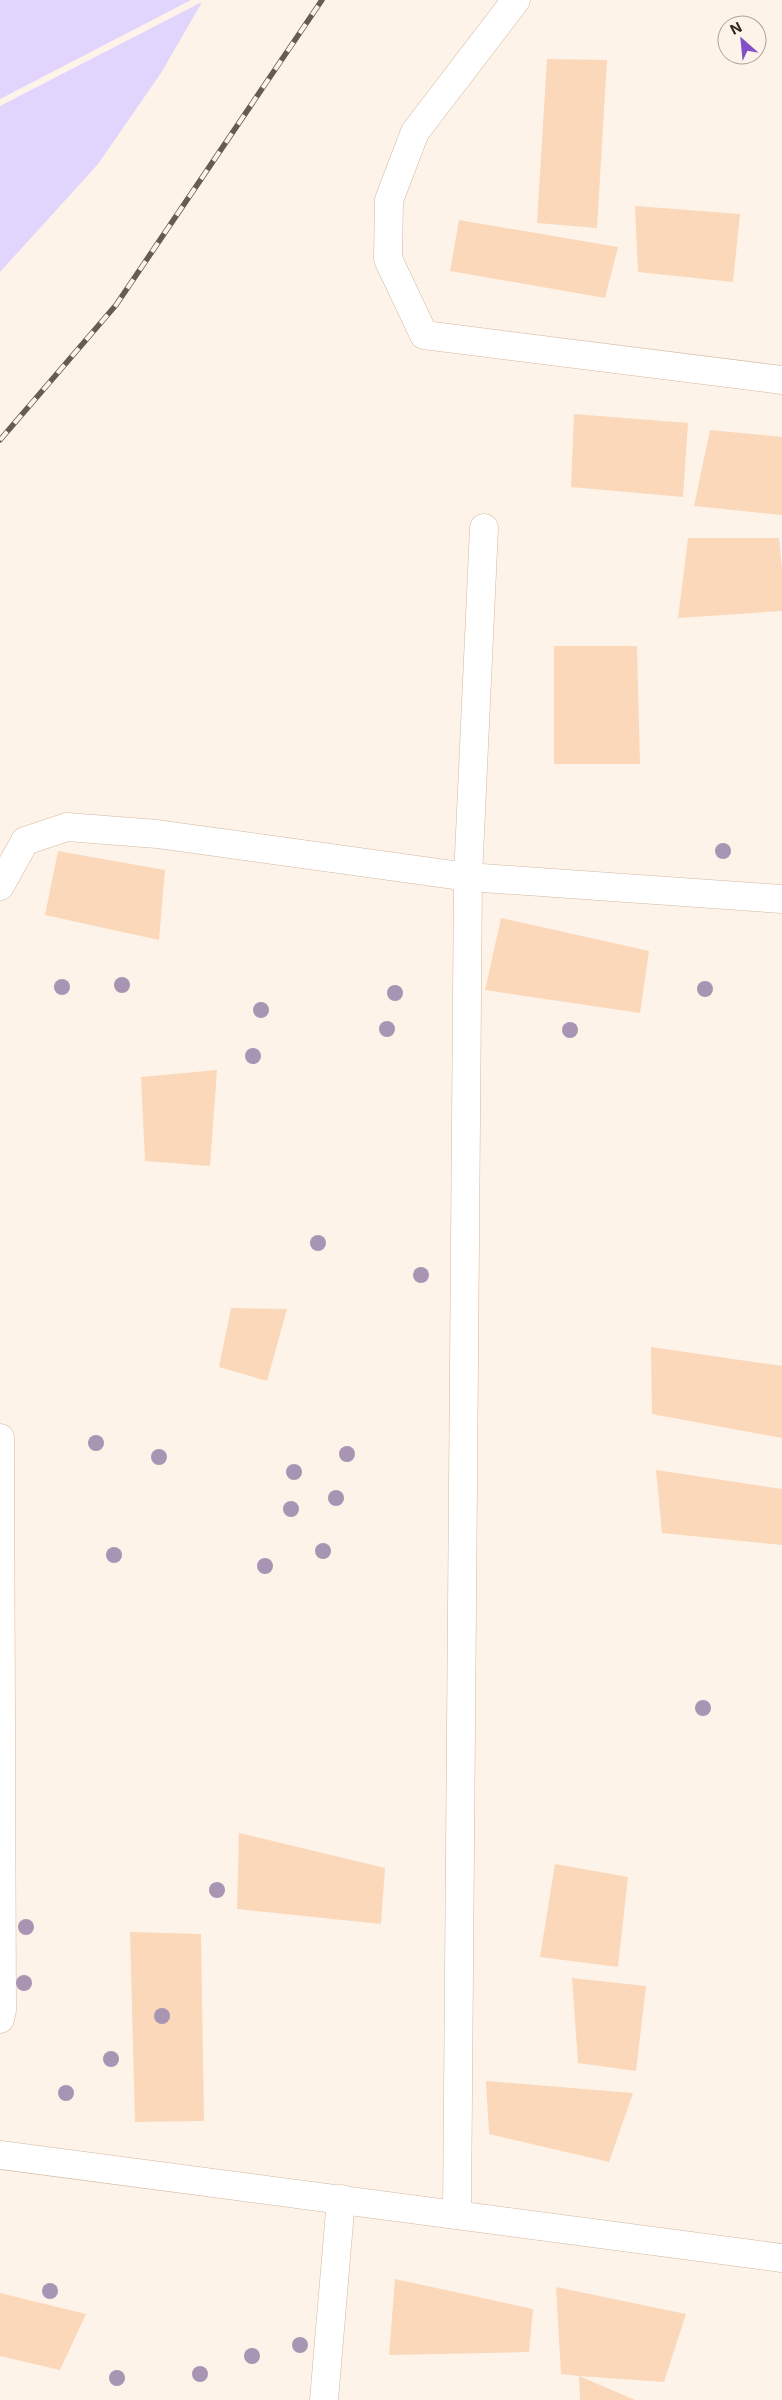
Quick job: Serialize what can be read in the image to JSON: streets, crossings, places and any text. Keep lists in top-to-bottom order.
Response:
{
  "north": "top left"
}
